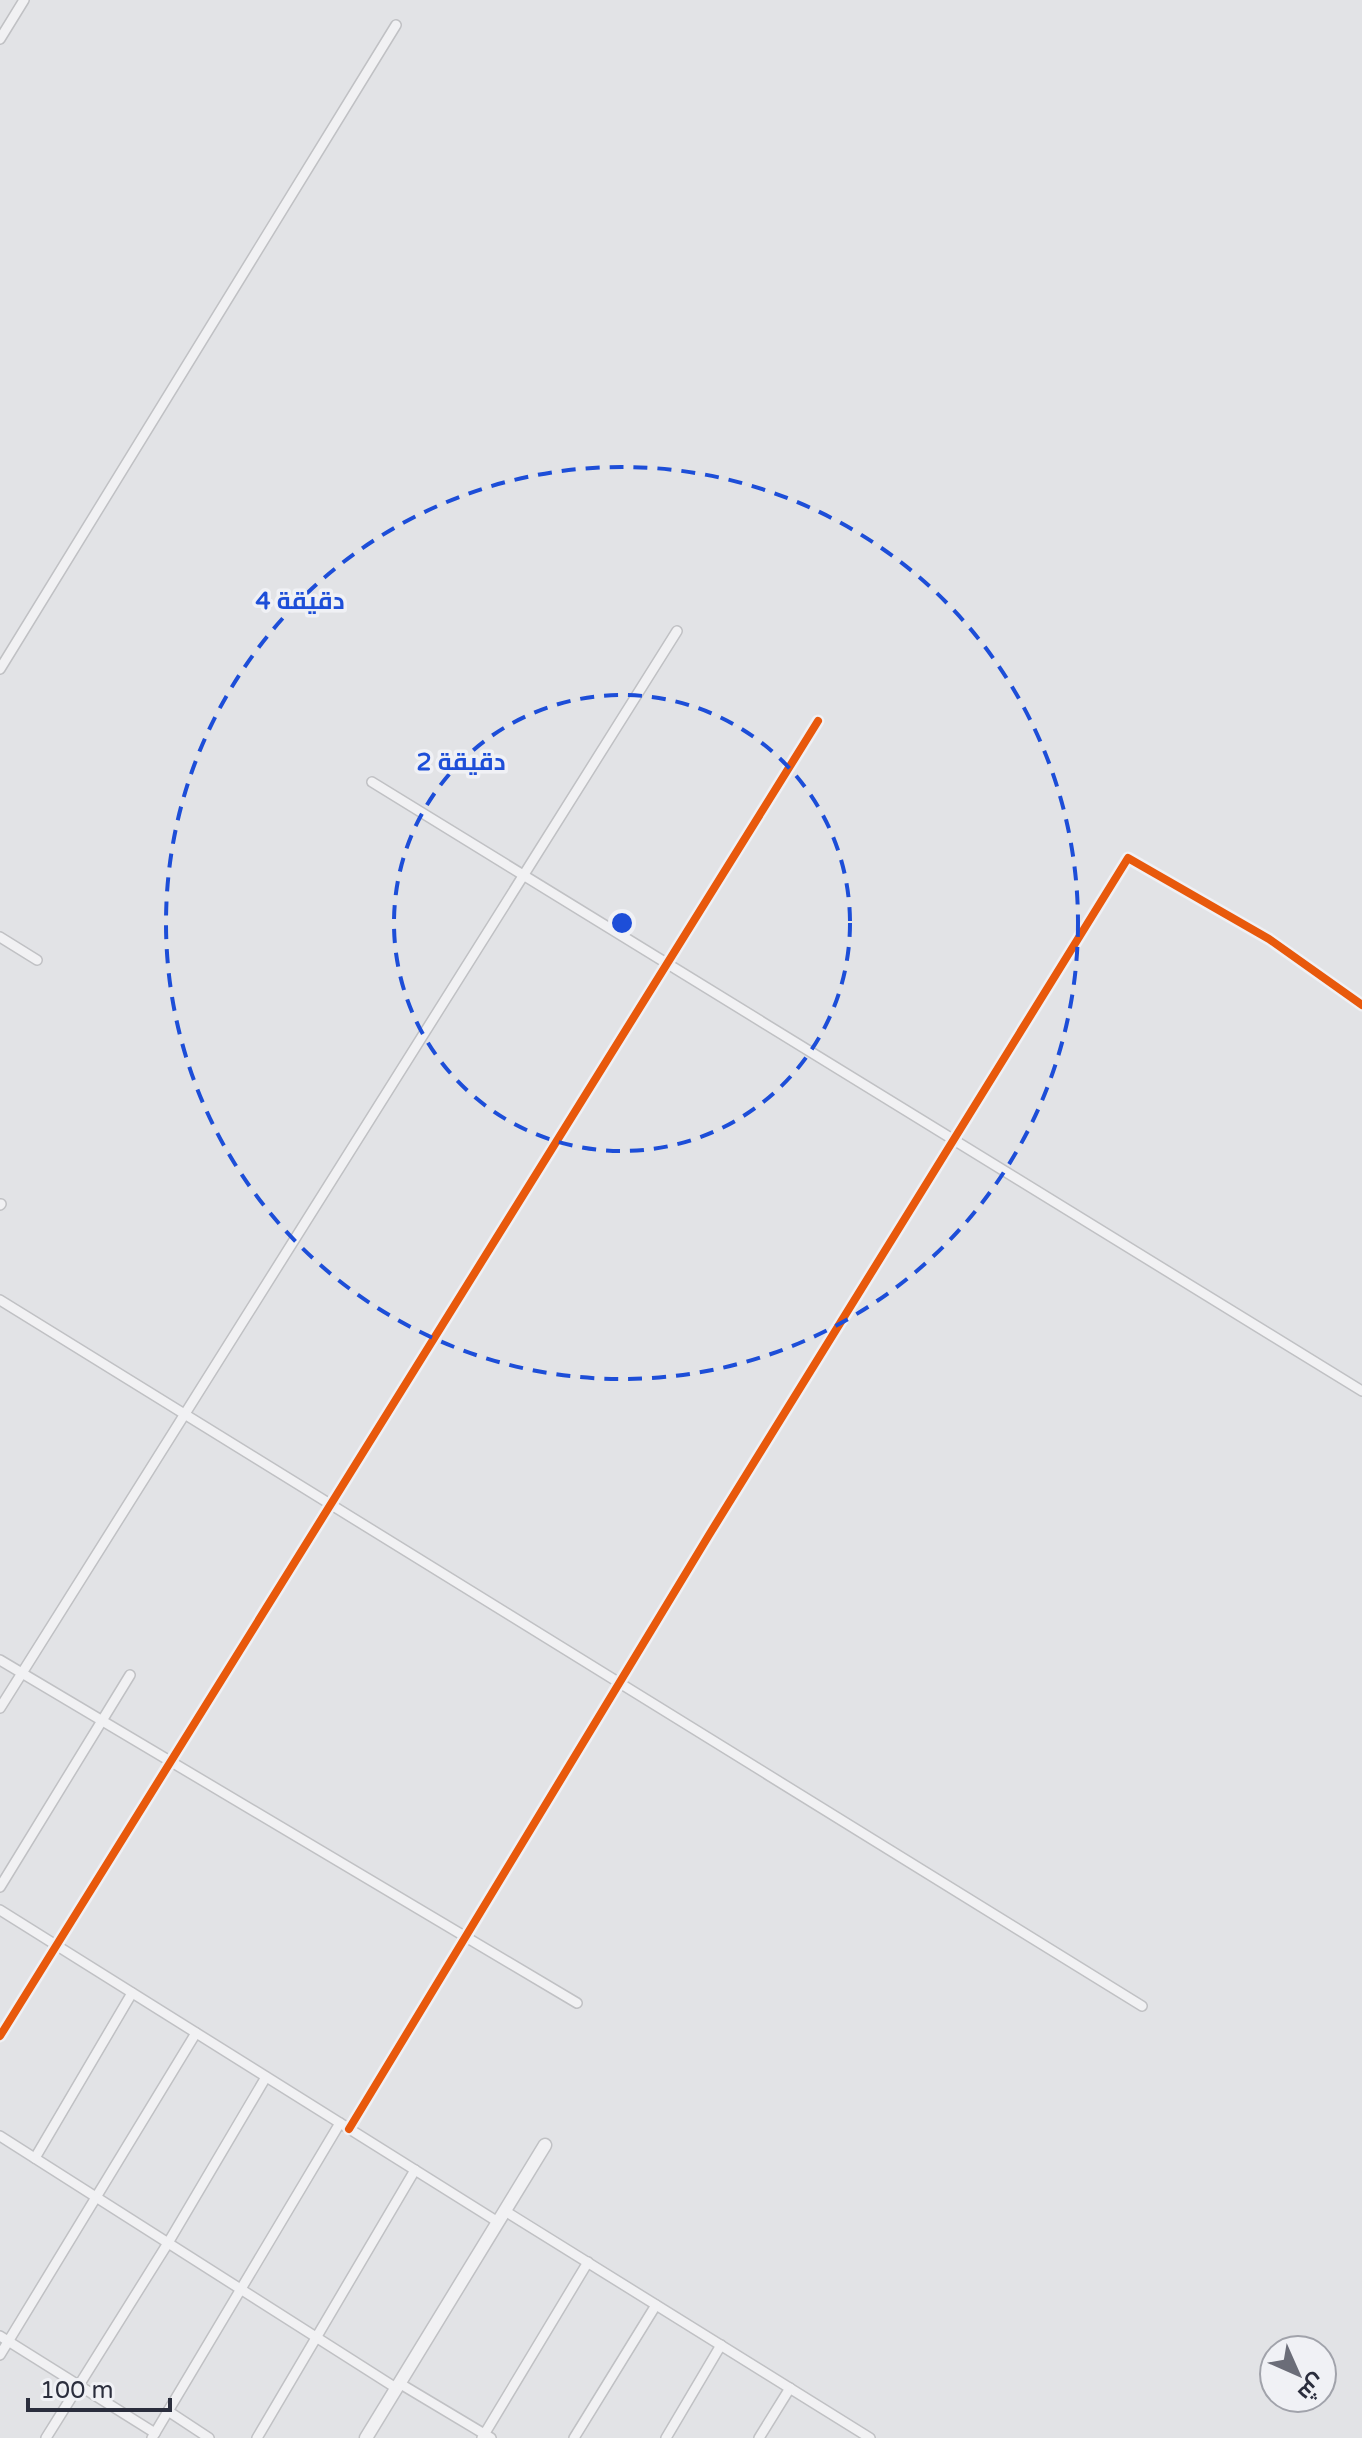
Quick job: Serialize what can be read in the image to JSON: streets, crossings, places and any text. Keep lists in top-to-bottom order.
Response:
{
  "scale_bar": "100 m",
  "north": "bottom right",
  "rings": ["4 دقيقة", "2 دقيقة"]
}
